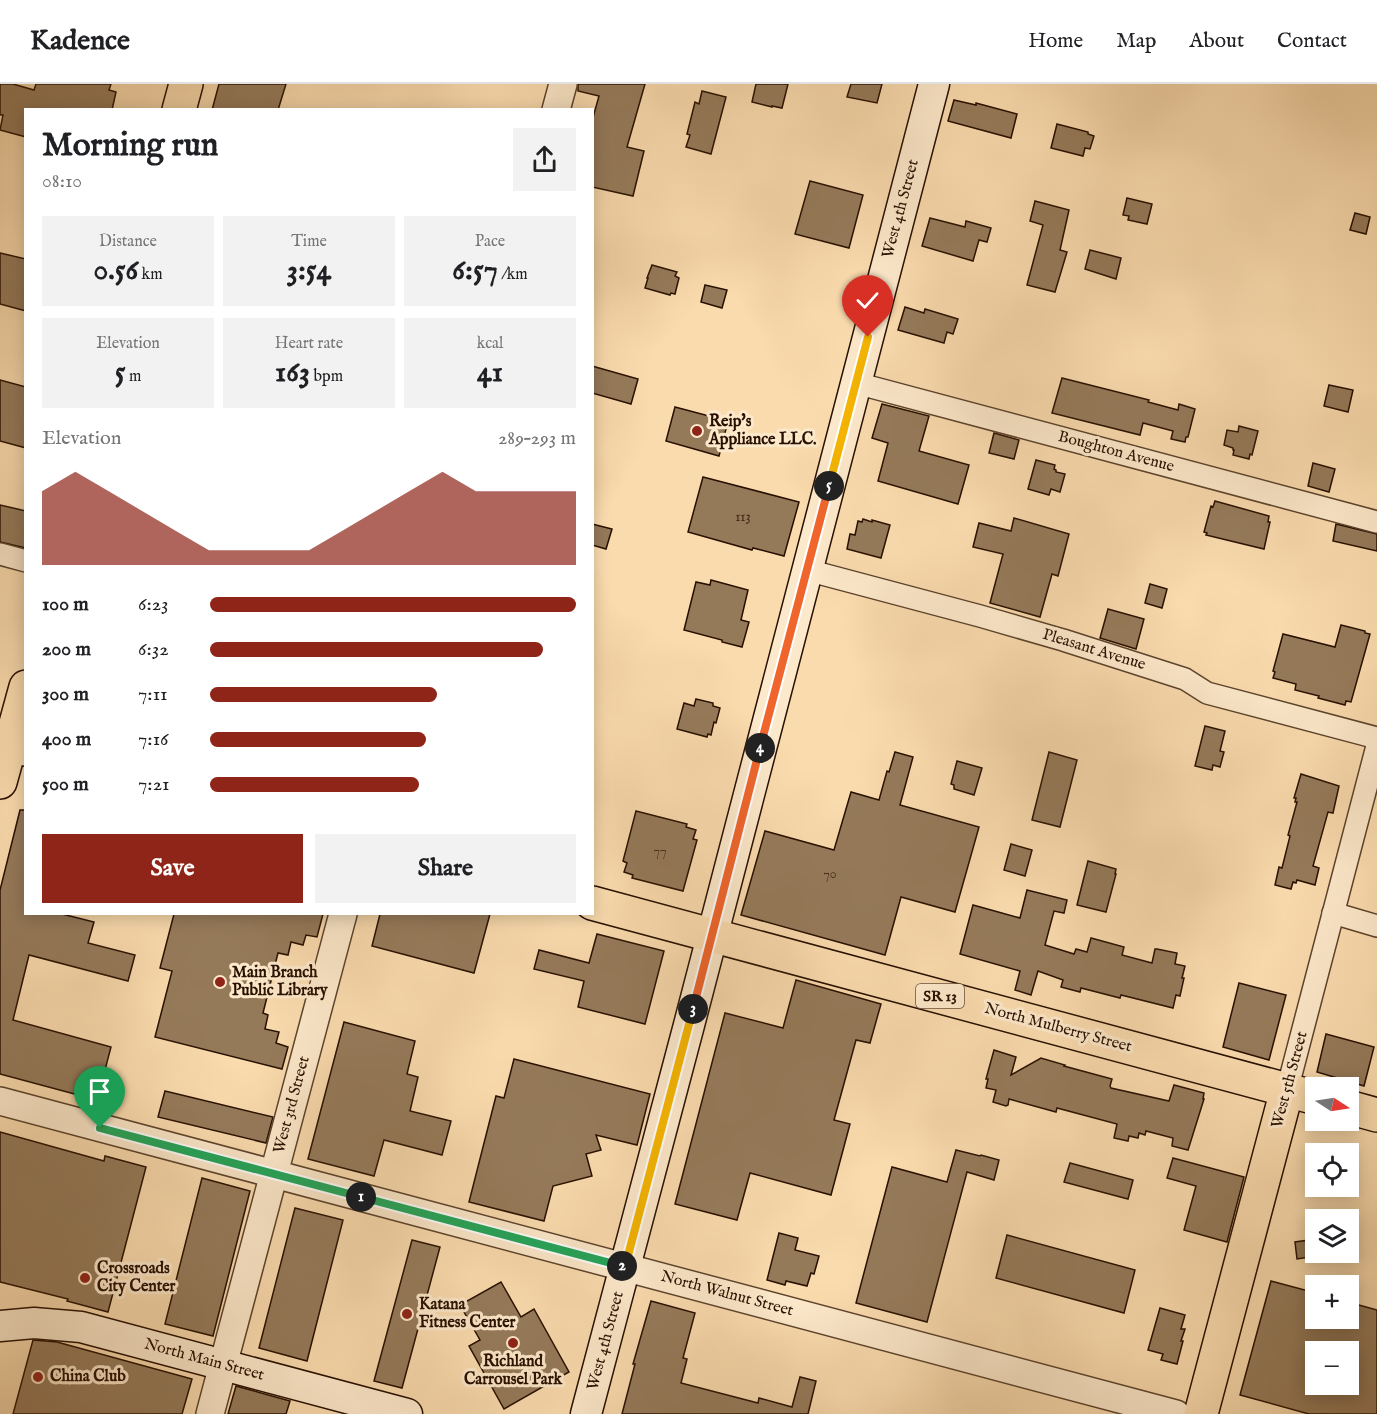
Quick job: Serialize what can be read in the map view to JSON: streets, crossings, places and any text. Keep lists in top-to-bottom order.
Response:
{
  "streets": {
    "main road": [
      "West 4th Street",
      "SR 13",
      "North Mulberry Street",
      "West 5th Street",
      "North Main Street"
    ],
    "street": [
      "Boughton Avenue",
      "Pleasant Avenue",
      "West 3rd Street",
      "North Walnut Street"
    ]
  },
  "crossings": [
    ["West 4th Street", "Boughton Avenue"],
    ["West 4th Street", "Pleasant Avenue"],
    ["West 4th Street", "North Mulberry Street"],
    ["West 4th Street", "North Walnut Street"],
    ["North Mulberry Street", "West 5th Street"],
    ["West 3rd Street", "North Walnut Street"],
    ["West 3rd Street", "North Main Street"]
  ],
  "places": [
    "Reip's Appliance LLC.",
    "Main Branch Public Library",
    "Crossroads City Center",
    "Katana Fitness Center",
    "Richland Carrousel Park",
    "China Club"
  ],
  "house_numbers": ["113", "77", "70"],
  "north": "right",
  "page": {
    "header": "Kadence",
    "nav": [
      "Home",
      "Map",
      "About",
      "Contact"
    ],
    "heading": ["Morning run", "08:10"],
    "stats": [
      ["Distance", "0.56 km"],
      ["Time", "3:54"],
      ["Pace", "6:57 /km"],
      ["Elevation", "5 m"],
      ["Heart rate", "163 bpm"],
      ["kcal", "41"]
    ],
    "chart": ["Elevation", "289–293 m"],
    "pins": [
      "5",
      "4",
      "3",
      "1",
      "2"
    ],
    "list": [
      {
        "name": "100 m",
        "note": "6:23"
      },
      {
        "name": "200 m",
        "note": "6:32"
      },
      {
        "name": "300 m",
        "note": "7:11"
      },
      {
        "name": "400 m",
        "note": "7:16"
      },
      {
        "name": "500 m",
        "note": "7:21"
      }
    ],
    "buttons": ["Save", "Share"],
    "map_buttons": ["+", "−"]
  }
}
